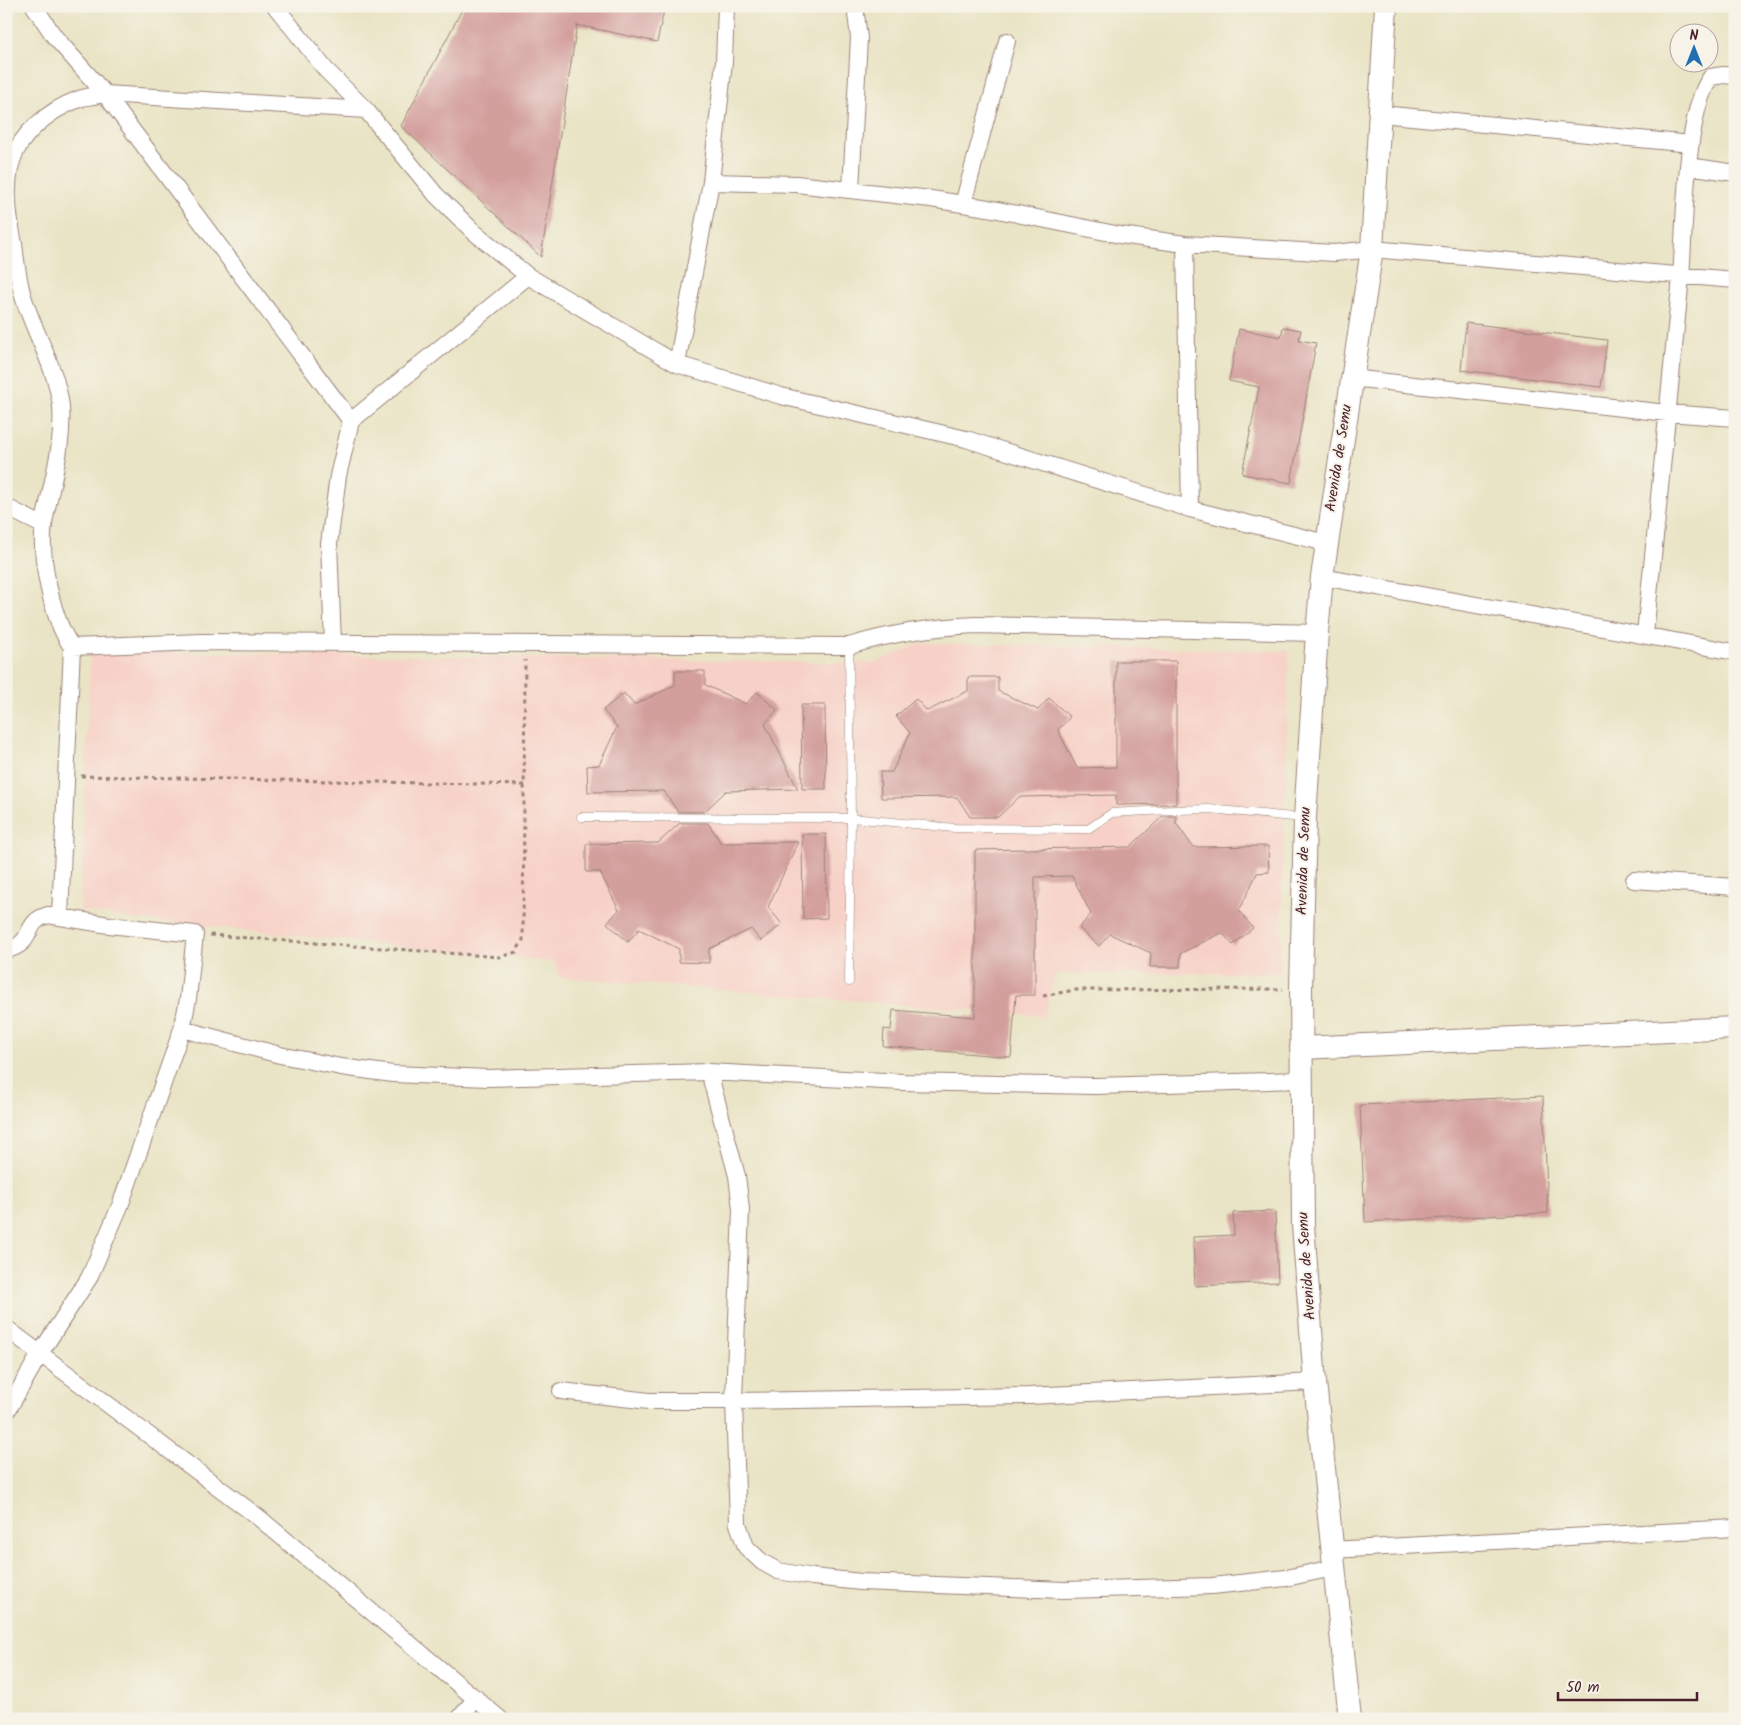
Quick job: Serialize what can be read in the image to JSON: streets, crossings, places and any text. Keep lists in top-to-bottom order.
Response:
{
  "streets": {
    "main road": ["Avenida de Semu"]
  },
  "scale_bar": "50 m",
  "north": "top"
}
